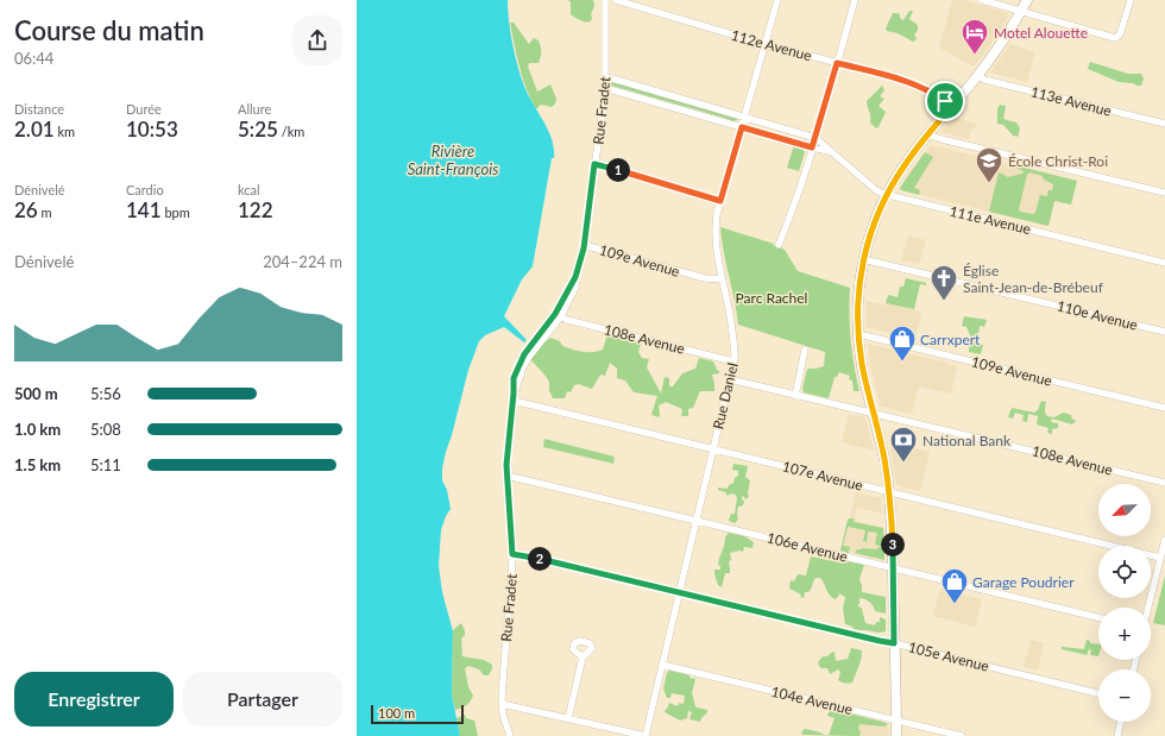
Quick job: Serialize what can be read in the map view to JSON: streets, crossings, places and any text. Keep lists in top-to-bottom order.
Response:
{
  "streets": {
    "street": [
      "112e Avenue",
      "113e Avenue",
      "Rue Fradet",
      "111e Avenue",
      "109e Avenue",
      "110e Avenue",
      "108e Avenue",
      "Rue Daniel",
      "107e Avenue",
      "106e Avenue",
      "105e Avenue",
      "104e Avenue"
    ]
  },
  "crossings": [
    ["112e Avenue", "Rue Daniel"],
    ["Rue Fradet", "111e Avenue"],
    ["Rue Fradet", "109e Avenue"],
    ["Rue Fradet", "108e Avenue"],
    ["Rue Fradet", "107e Avenue"],
    ["Rue Fradet", "106e Avenue"],
    ["Rue Fradet", "105e Avenue"],
    ["111e Avenue", "Rue Daniel"],
    ["109e Avenue", "Rue Daniel"],
    ["108e Avenue", "Rue Daniel"],
    ["Rue Daniel", "107e Avenue"],
    ["Rue Daniel", "106e Avenue"],
    ["Rue Daniel", "105e Avenue"],
    ["Rue Daniel", "104e Avenue"]
  ],
  "water": ["Rivière Saint-François"],
  "parks": ["Parc Rachel"],
  "places": {
    "hotel": ["Motel Alouette"],
    "school or university": ["École Christ-Roi"],
    "church": ["Église Saint-Jean-de-Brébeuf"],
    "shop": ["Carrxpert", "Garage Poudrier"],
    "bank": ["National Bank"]
  },
  "scale_bar": "100 m",
  "north": "bottom left",
  "page": {
    "heading": ["Course du matin", "06:44"],
    "stats": [
      ["Distance", "2.01 km"],
      ["Durée", "10:53"],
      ["Allure", "5:25 /km"],
      ["Dénivelé", "26 m"],
      ["Cardio", "141 bpm"],
      ["kcal", "122"]
    ],
    "pins": ["1", "3", "2"],
    "chart": ["Dénivelé", "204–224 m"],
    "list": [
      {
        "name": "500 m",
        "note": "5:56"
      },
      {
        "name": "1.0 km",
        "note": "5:08"
      },
      {
        "name": "1.5 km",
        "note": "5:11"
      }
    ],
    "map_buttons": ["+", "−"],
    "buttons": ["Enregistrer", "Partager"],
    "scale": "100 m"
  }
}
